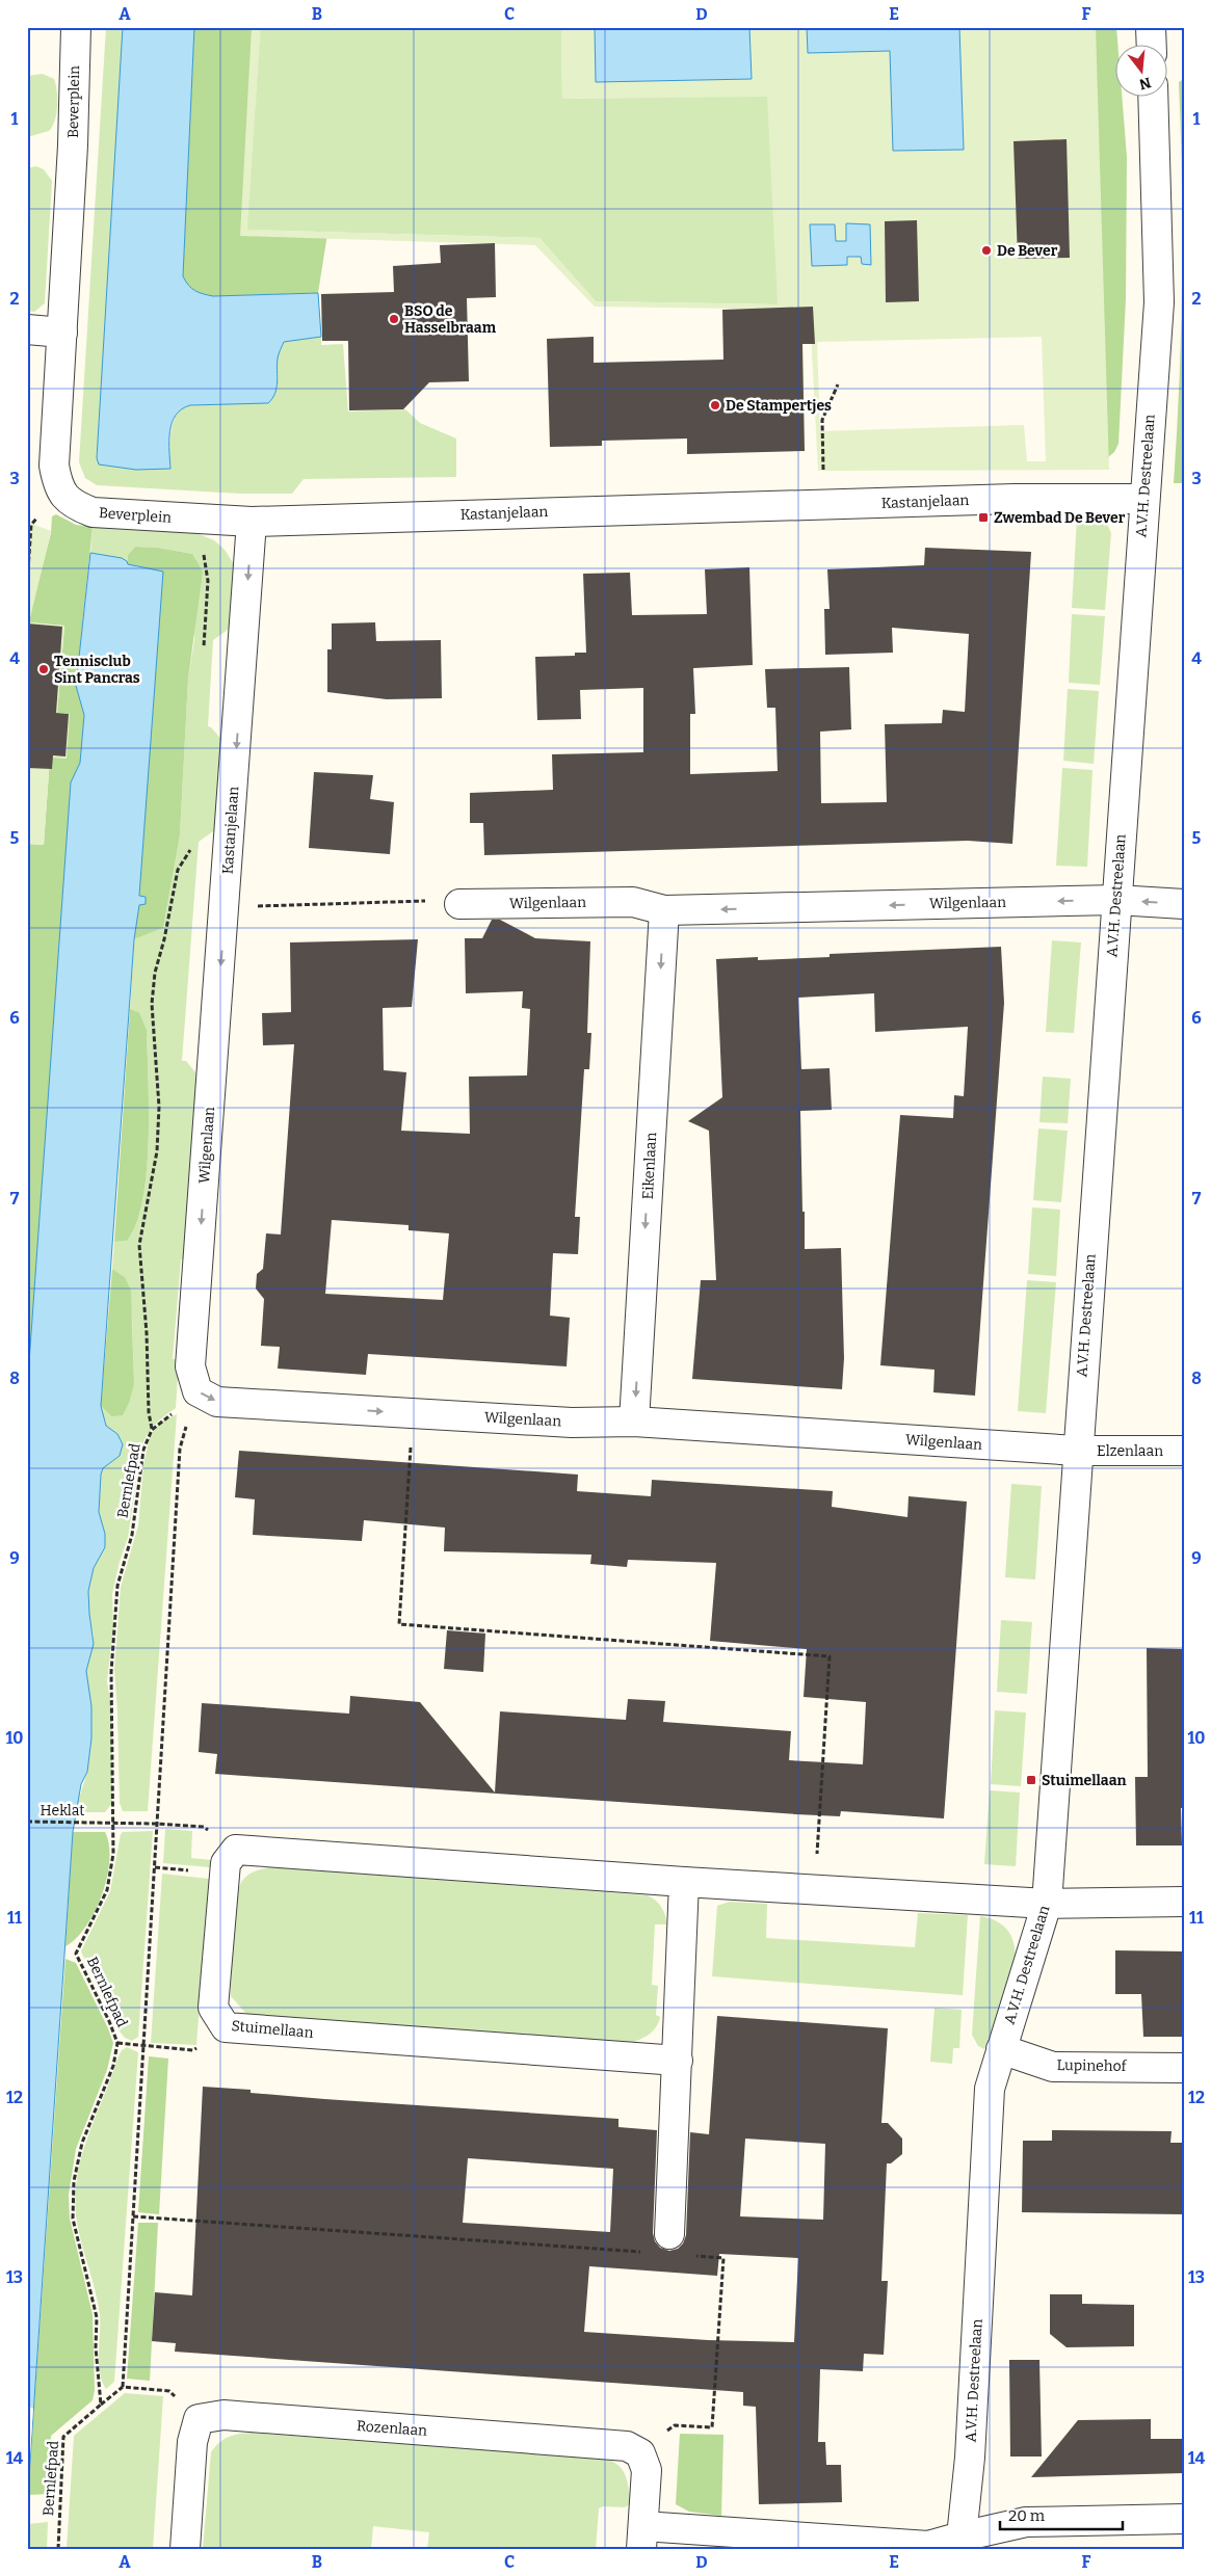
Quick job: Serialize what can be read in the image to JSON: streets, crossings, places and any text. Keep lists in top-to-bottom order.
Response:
{
  "streets": {
    "street": [
      "Beverplein",
      "A.V.H. Destreelaan",
      "Kastanjelaan",
      "Wilgenlaan",
      "Eikenlaan",
      "Elzenlaan",
      "Stuimellaan",
      "Lupinehof",
      "Rozenlaan"
    ],
    "path": ["Bernlefpad", "Heklat"]
  },
  "crossings": [
    ["Beverplein", "Kastanjelaan"],
    ["A.V.H. Destreelaan", "Kastanjelaan"],
    ["A.V.H. Destreelaan", "Wilgenlaan"],
    ["A.V.H. Destreelaan", "Elzenlaan"],
    ["A.V.H. Destreelaan", "Lupinehof"],
    ["Kastanjelaan", "Wilgenlaan"],
    ["Wilgenlaan", "Eikenlaan"],
    ["Wilgenlaan", "Elzenlaan"],
    ["Wilgenlaan", "Bernlefpad"],
    ["Bernlefpad", "Heklat"],
    ["Heklat", "Stuimellaan"]
  ],
  "one_way": ["Eikenlaan"],
  "places": {
    "other": [
      "De Bever",
      "BSO de Hasselbraam",
      "De Stampertjes",
      "Tennisclub Sint Pancras"
    ],
    "transit": ["Zwembad De Bever", "Stuimellaan"]
  },
  "scale_bar": "20 m",
  "north": "bottom",
  "grid": {
    "columns": [
      "A",
      "B",
      "C",
      "D",
      "E",
      "F"
    ],
    "rows": [
      "1",
      "2",
      "3",
      "4",
      "5",
      "6",
      "7",
      "8",
      "9",
      "10",
      "11",
      "12",
      "13",
      "14"
    ]
  }
}
